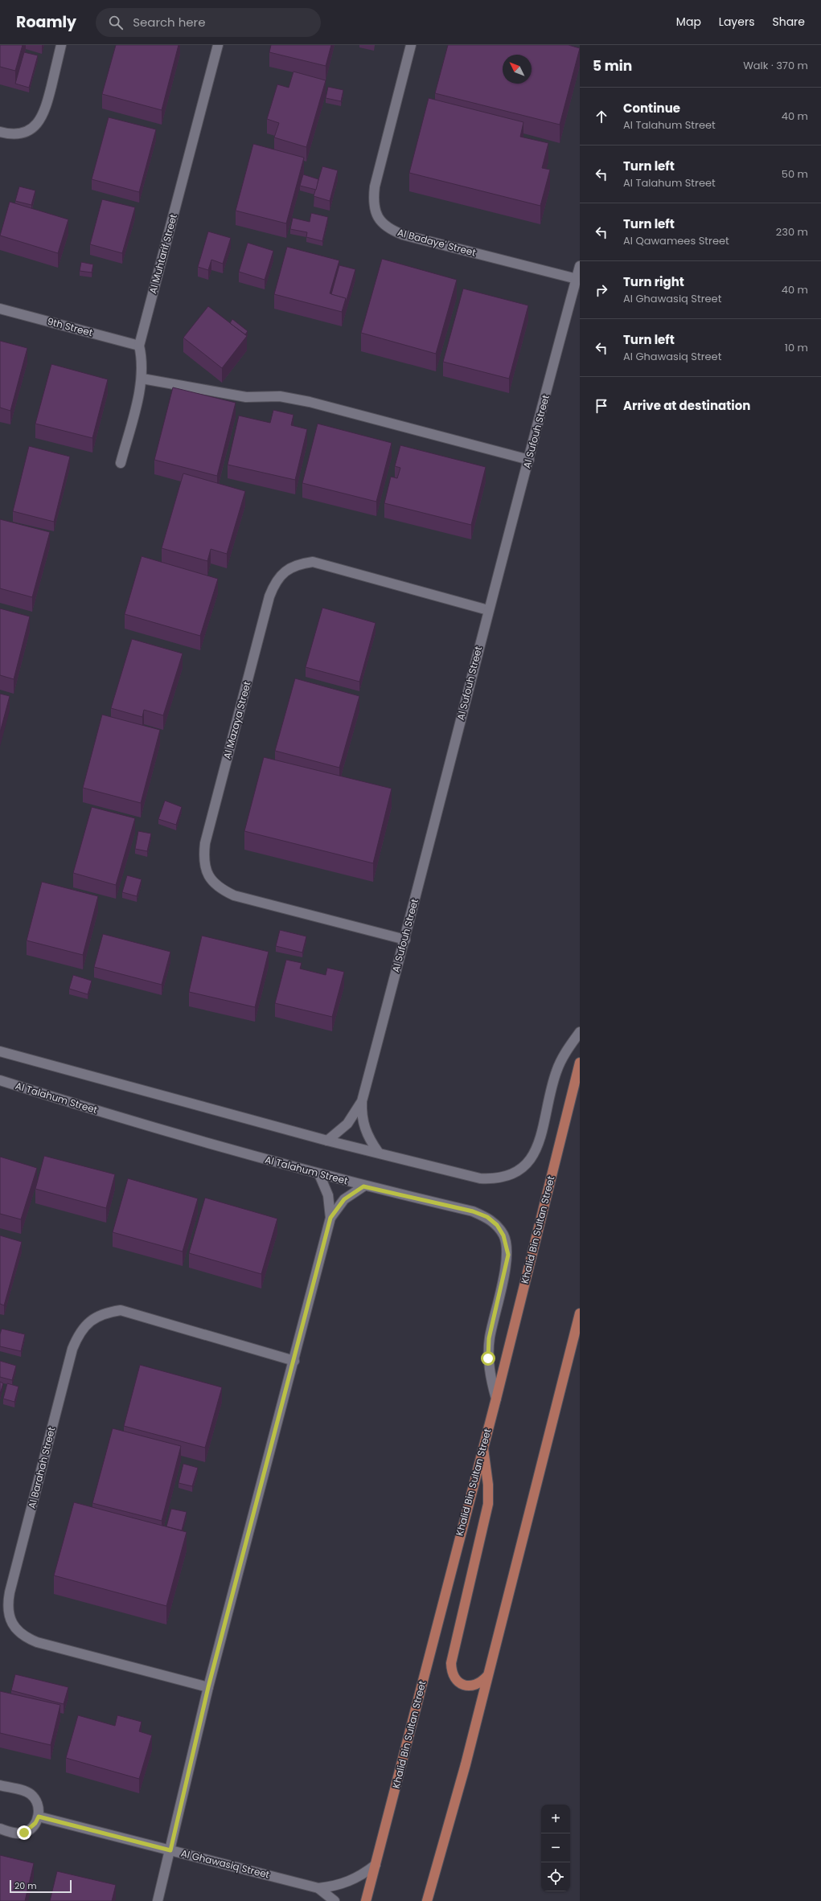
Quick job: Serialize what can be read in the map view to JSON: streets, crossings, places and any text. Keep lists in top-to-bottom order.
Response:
{
  "streets": {
    "main road": ["Khalid Bin Sultan Street"],
    "street": [
      "Al Badaye' Street",
      "Al Muhtarif Street",
      "9th Street",
      "Al Sufouh Street",
      "Al Mazaya Street",
      "Al Talahum Street",
      "Al Barahah Street",
      "Al Ghawasiq Street"
    ]
  },
  "crossings": [
    ["Al Badaye' Street", "Al Sufouh Street"],
    ["Al Muhtarif Street", "9th Street"],
    ["Al Sufouh Street", "Al Mazaya Street"],
    ["Al Talahum Street", "Khalid Bin Sultan Street"],
    ["Khalid Bin Sultan Street", "Al Ghawasiq Street"]
  ],
  "scale_bar": "20 m",
  "north": "top left",
  "page": {
    "header": "Roamly",
    "search": "Search here",
    "nav": ["Map", "Layers", "Share"],
    "heading": ["5 min", "Walk · 370 m"],
    "list": [
      ["Continue", "Al Talahum Street", "40 m"],
      ["Turn left", "Al Talahum Street", "50 m"],
      ["Turn left", "Al Qawamees Street", "230 m"],
      ["Turn right", "Al Ghawasiq Street", "40 m"],
      ["Turn left", "Al Ghawasiq Street", "10 m"],
      "Arrive at destination"
    ],
    "map_buttons": ["+", "−"],
    "scale": "20 m"
  }
}
